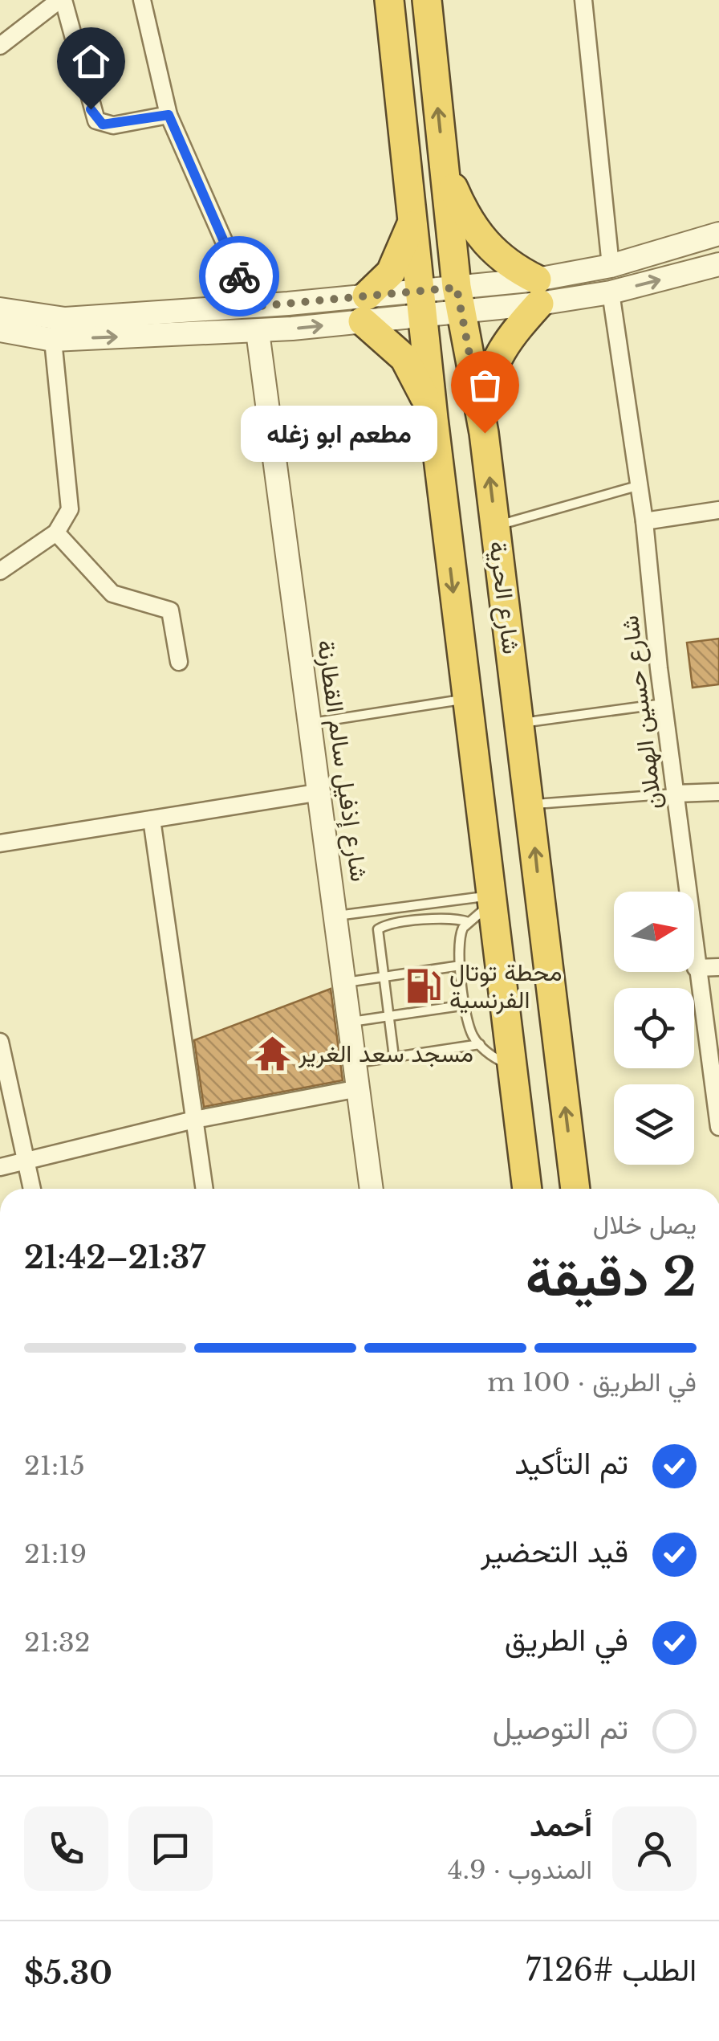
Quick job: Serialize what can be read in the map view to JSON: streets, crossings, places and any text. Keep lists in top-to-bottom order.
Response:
{
  "streets": {
    "highway": ["شارع الحرية"],
    "street": ["شارع حسين الهملان", "شارع إذفيل سالم القطارنة"]
  },
  "places": {
    "other": ["مطعم ابو زغله"],
    "fuel station": ["محطة توتال الفرنسية"],
    "temple": ["مسجد سعد الغرير"]
  },
  "north": "right",
  "page": {
    "bubble": "مطعم ابو زغله",
    "heading": ["2 دقيقة", "يصل خلال", "21:37–21:42"],
    "panel": [
      "أحمد",
      "المندوب · 4.9",
      "الطلب #7126",
      "$5.30"
    ],
    "bar": "في الطريق · 100 m",
    "list": [
      ["تم التأكيد", "21:15"],
      ["قيد التحضير", "21:19"],
      ["في الطريق", "21:32"],
      "تم التوصيل"
    ]
  }
}
